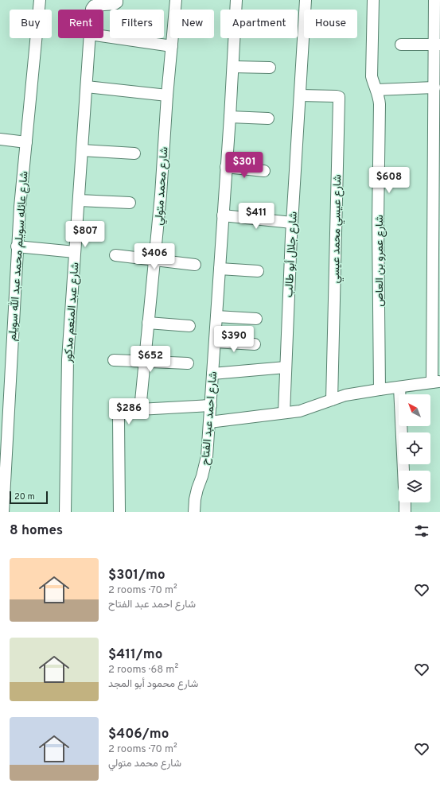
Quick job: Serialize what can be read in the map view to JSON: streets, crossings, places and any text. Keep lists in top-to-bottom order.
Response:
{
  "streets": {
    "street": [
      "شارع محمد متولي",
      "شارع عيسي محمد عيسي",
      "شارع جلال أبو طالب",
      "شارع عائله سويلم محمد عبد الله سويلم",
      "شارع عمرو بن العاص",
      "شارع عبد المنعم مدكور",
      "شارع احمد عبد الفتاح"
    ]
  },
  "crossings": [
    ["شارع عيسي محمد عيسي", "شارع جلال أبو طالب"]
  ],
  "scale_bar": "20 m",
  "north": "top left",
  "page": {
    "chip": [
      "Buy",
      "Rent",
      "Filters",
      "New",
      "Apartment",
      "House"
    ],
    "price": [
      "$301",
      "$608",
      "$411",
      "$807",
      "$406",
      "$390",
      "$652",
      "$286"
    ],
    "scale": "20 m",
    "heading": "8 homes",
    "list": [
      {
        "name": "$301/mo",
        "note": "2 rooms · 70 m² · شارع احمد عبد الفتاح"
      },
      {
        "name": "$411/mo",
        "note": "2 rooms · 68 m² · شارع محمود أبو المجد"
      },
      {
        "name": "$406/mo",
        "note": "2 rooms · 70 m² · شارع محمد متولي"
      }
    ]
  }
}
